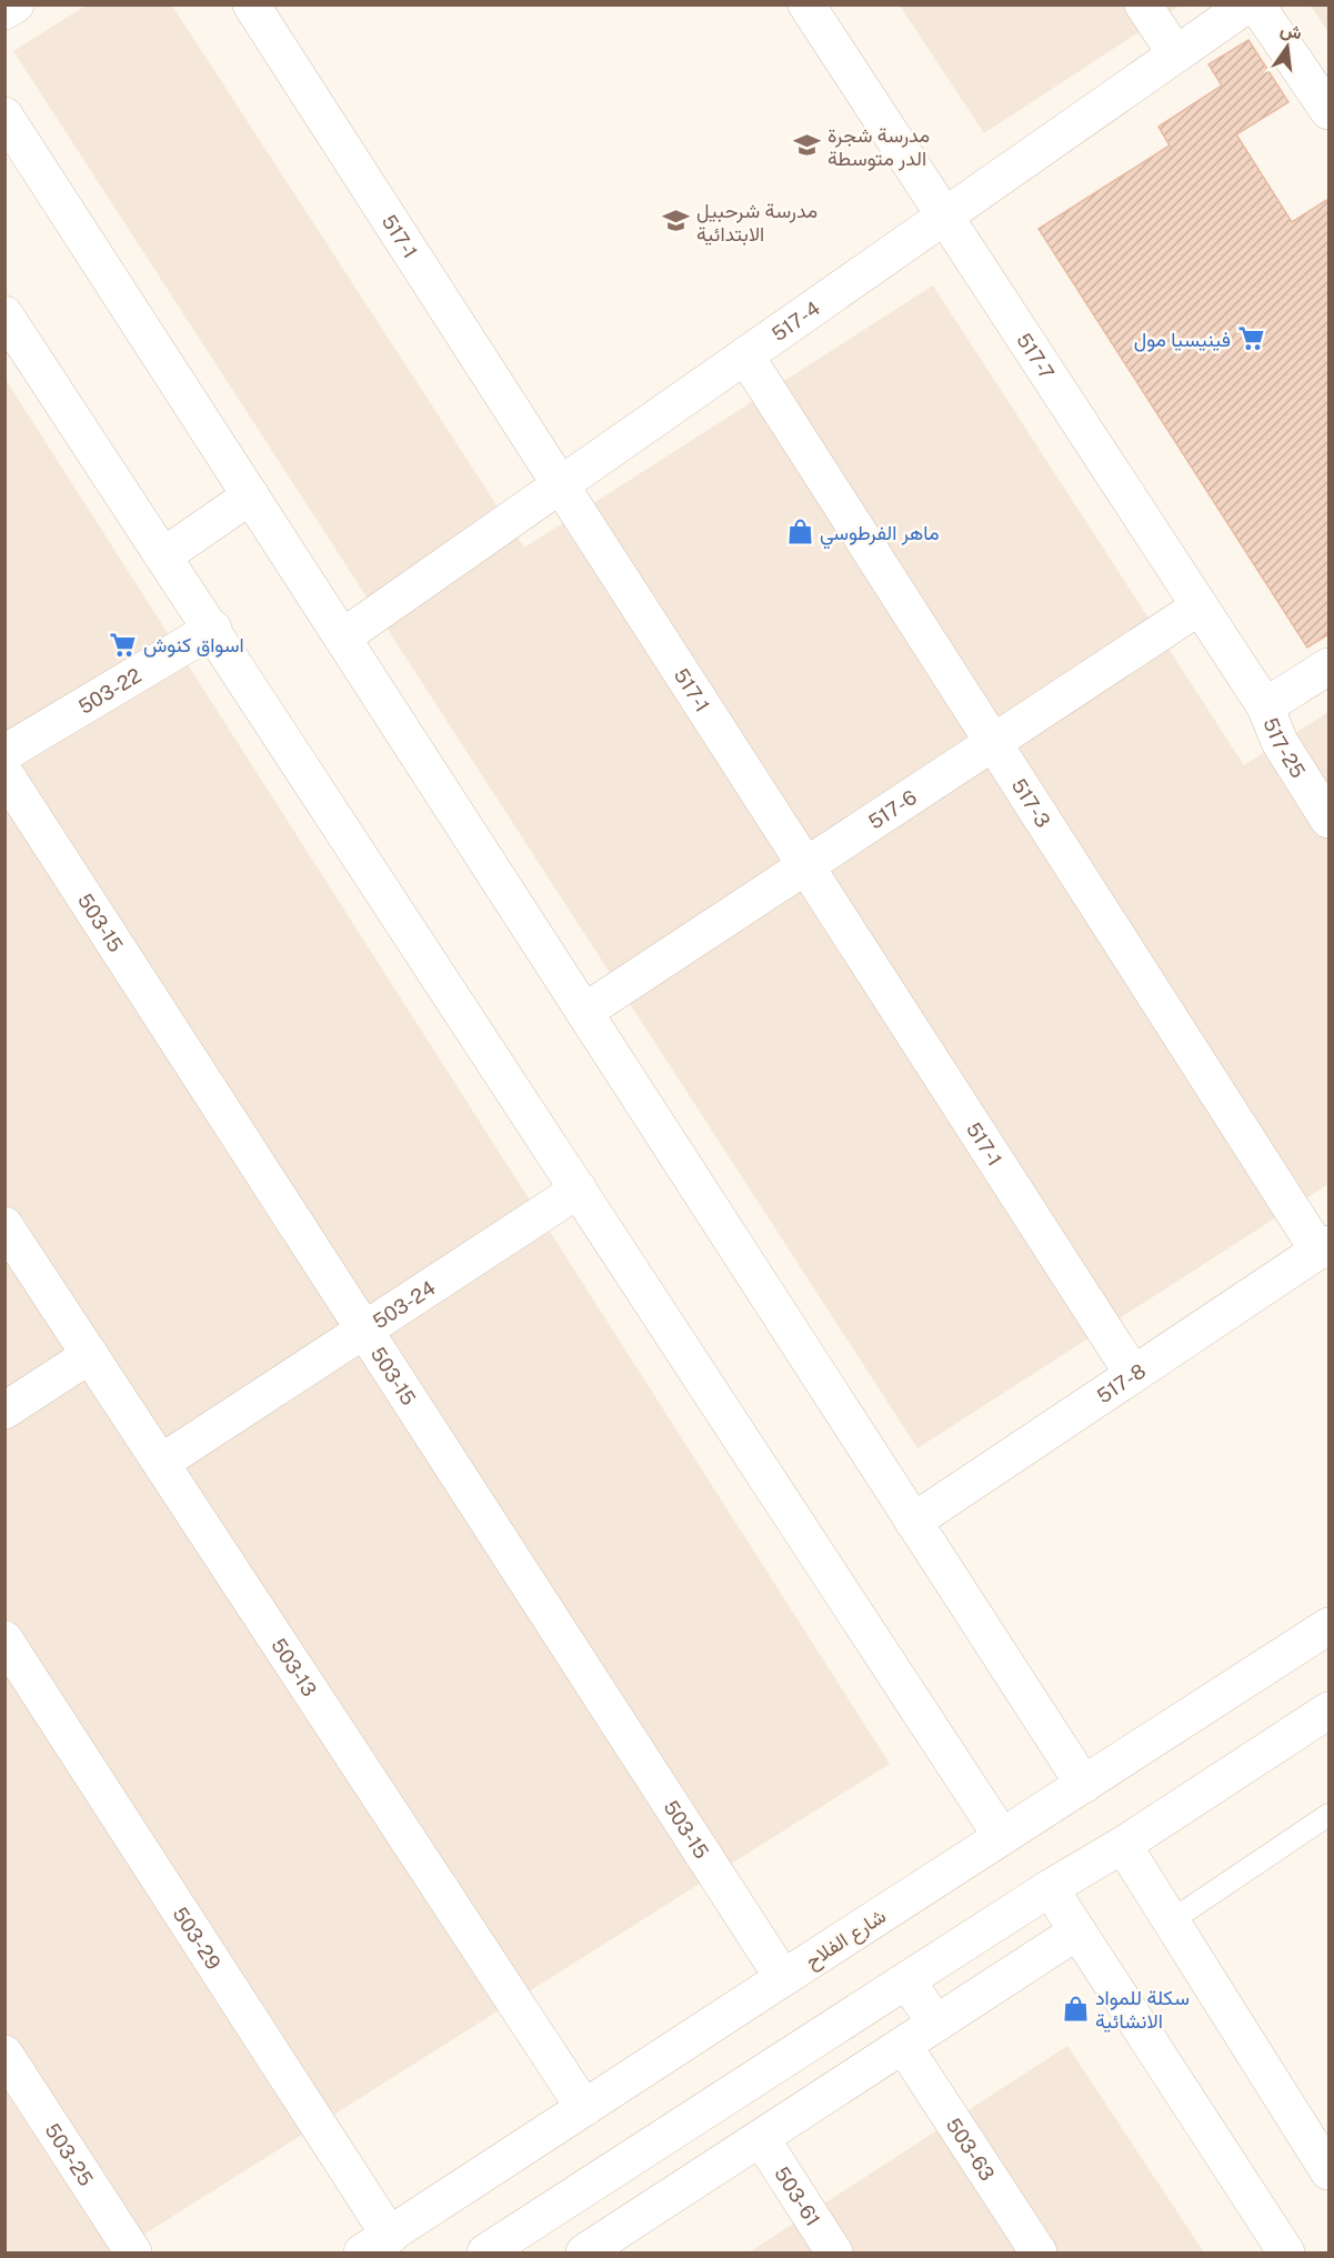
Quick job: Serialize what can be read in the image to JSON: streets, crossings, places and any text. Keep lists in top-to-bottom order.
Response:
{
  "streets": {
    "street": [
      "517-1",
      "517-4",
      "517-7",
      "503-22",
      "517-25",
      "517-3",
      "517-6",
      "503-15",
      "503-24",
      "517-8",
      "503-13",
      "503-29",
      "شارع الفلاح",
      "503-63",
      "503-25",
      "503-61"
    ]
  },
  "crossings": [
    ["517-1", "517-4"],
    ["517-1", "517-6"],
    ["517-1", "517-8"],
    ["517-4", "517-7"],
    ["517-4", "517-3"],
    ["517-7", "517-25"],
    ["517-7", "517-6"],
    ["517-3", "517-6"],
    ["517-3", "517-8"],
    ["503-15", "503-24"],
    ["503-15", "شارع الفلاح"],
    ["503-24", "503-13"],
    ["503-13", "شارع الفلاح"],
    ["503-29", "شارع الفلاح"]
  ],
  "places": {
    "school or university": ["مدرسة شجرة الدر متوسطة", "مدرسة شرحبيل الابتدائية"],
    "supermarket": ["فينيسيا مول", "اسواق كنوش"],
    "shop": ["ماهر الفرطوسي", "سكلة للمواد الانشائية"]
  },
  "north": "top"
}
